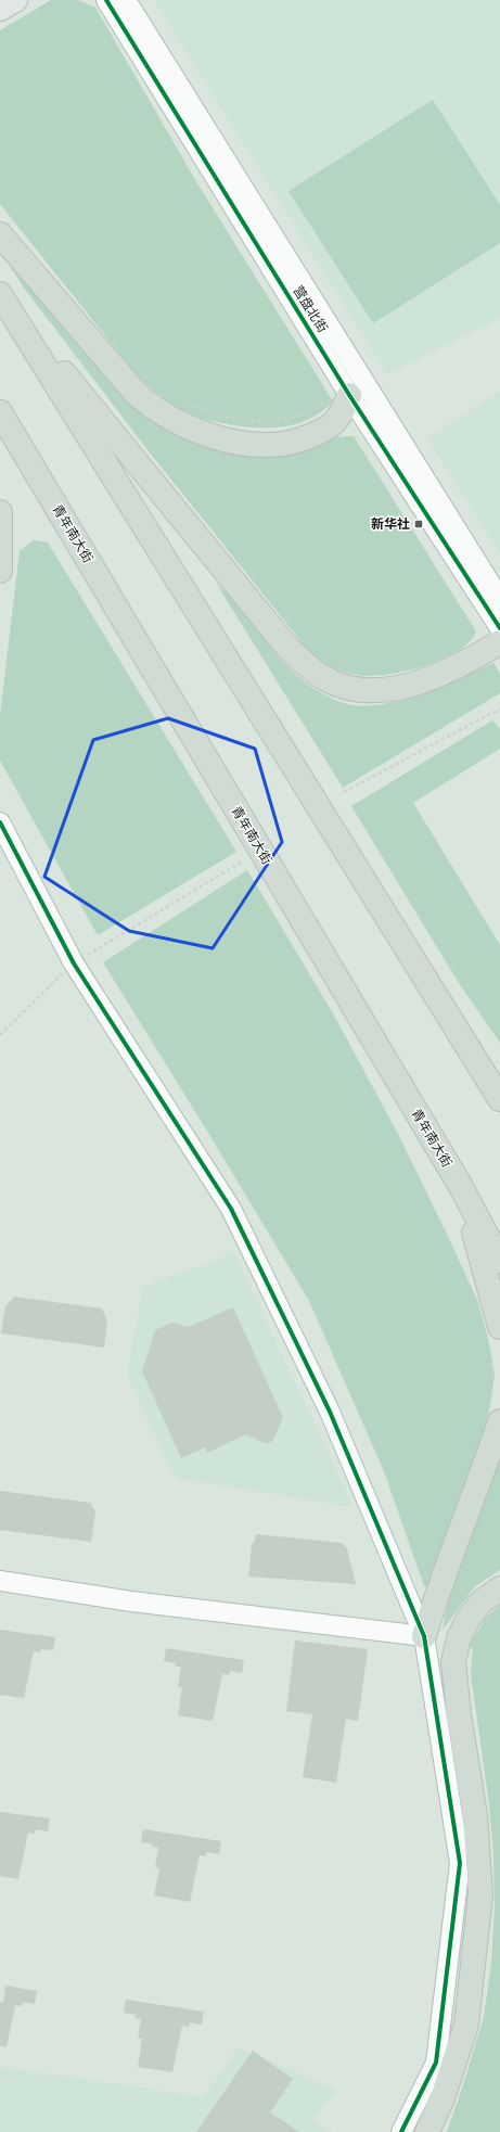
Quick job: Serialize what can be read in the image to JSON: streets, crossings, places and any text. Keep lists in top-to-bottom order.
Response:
{
  "streets": {
    "highway": ["青年南大街"],
    "street": ["营盘北街"]
  },
  "places": {
    "transit": ["新华社"]
  }
}
